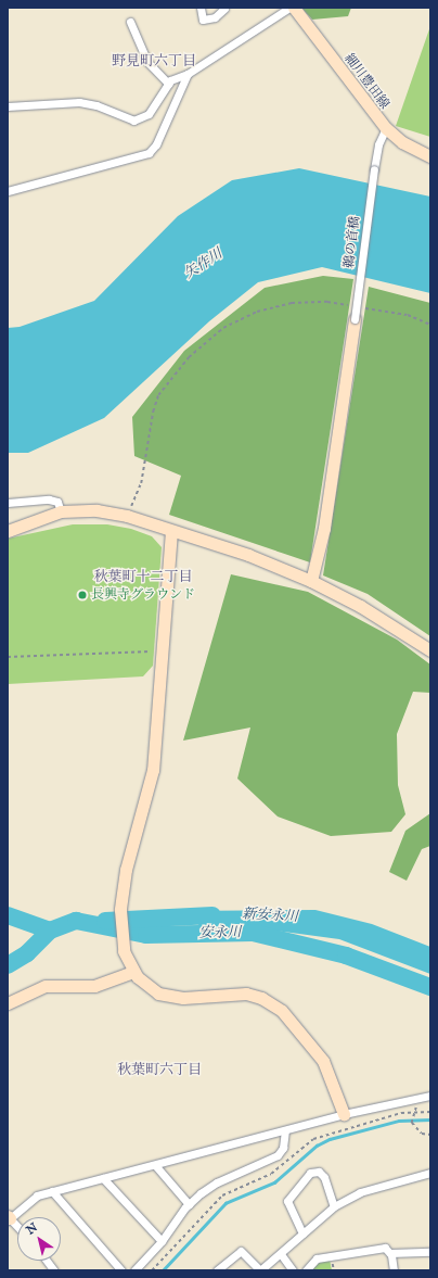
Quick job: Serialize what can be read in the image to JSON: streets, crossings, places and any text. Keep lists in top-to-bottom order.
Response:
{
  "streets": {
    "street": ["細川豊田線", "鵜の首橋"]
  },
  "crossings": [
    ["細川豊田線", "鵜の首橋"]
  ],
  "districts": ["野見町六丁目", "秋葉町十二丁目", "秋葉町六丁目"],
  "water": ["矢作川", "新安永川", "安永川"],
  "places": ["長興寺グラウンド"],
  "north": "top left"
}
